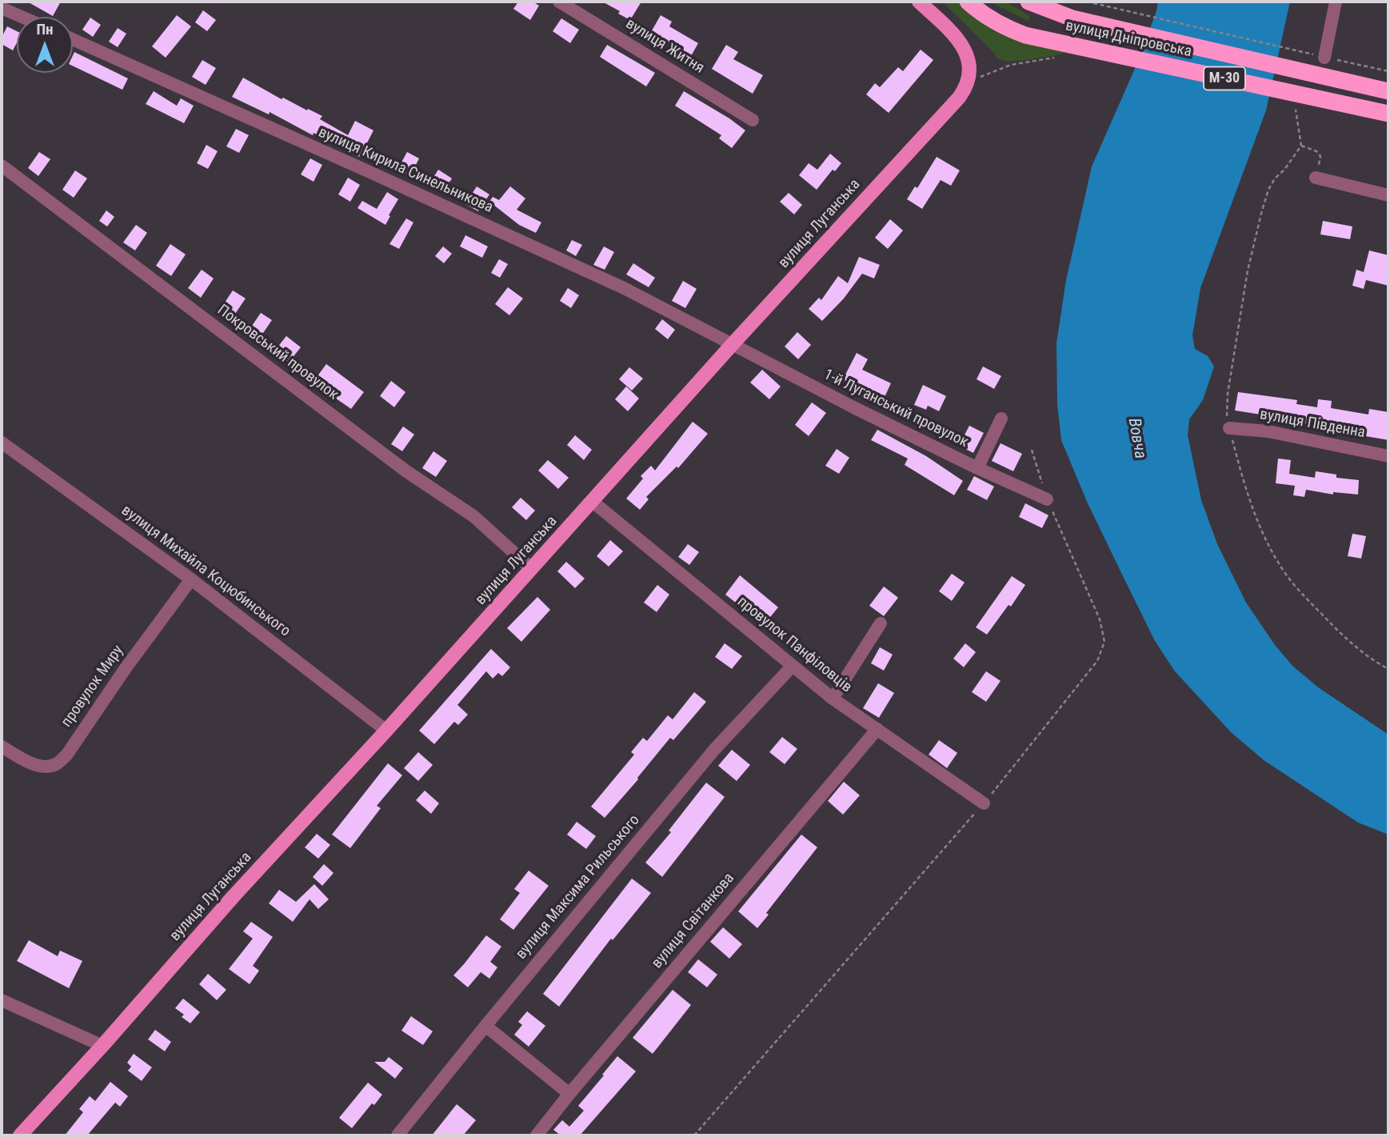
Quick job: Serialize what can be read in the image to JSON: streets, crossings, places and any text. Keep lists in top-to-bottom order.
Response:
{
  "streets": {
    "highway": ["вулиця Дніпровська", "М-30"],
    "main road": ["вулиця Луганська"],
    "street": [
      "вулиця Житня",
      "вулиця Кирила Синельникова",
      "Покровський провулок",
      "1-й Луганський провулок",
      "вулиця Південна",
      "вулиця Михайла Коцюбинського",
      "провулок Панфіловців",
      "провулок Миру",
      "вулиця Максима Рильського",
      "вулиця Світанкова"
    ]
  },
  "crossings": [
    ["вулиця Кирила Синельникова", "вулиця Луганська"],
    ["вулиця Кирила Синельникова", "1-й Луганський провулок"],
    ["вулиця Луганська", "Покровський провулок"],
    ["вулиця Луганська", "1-й Луганський провулок"],
    ["вулиця Луганська", "вулиця Михайла Коцюбинського"],
    ["вулиця Луганська", "провулок Панфіловців"],
    ["вулиця Михайла Коцюбинського", "провулок Миру"],
    ["провулок Панфіловців", "вулиця Максима Рильського"],
    ["провулок Панфіловців", "вулиця Світанкова"]
  ],
  "water": ["Вовча"],
  "north": "top"
}
